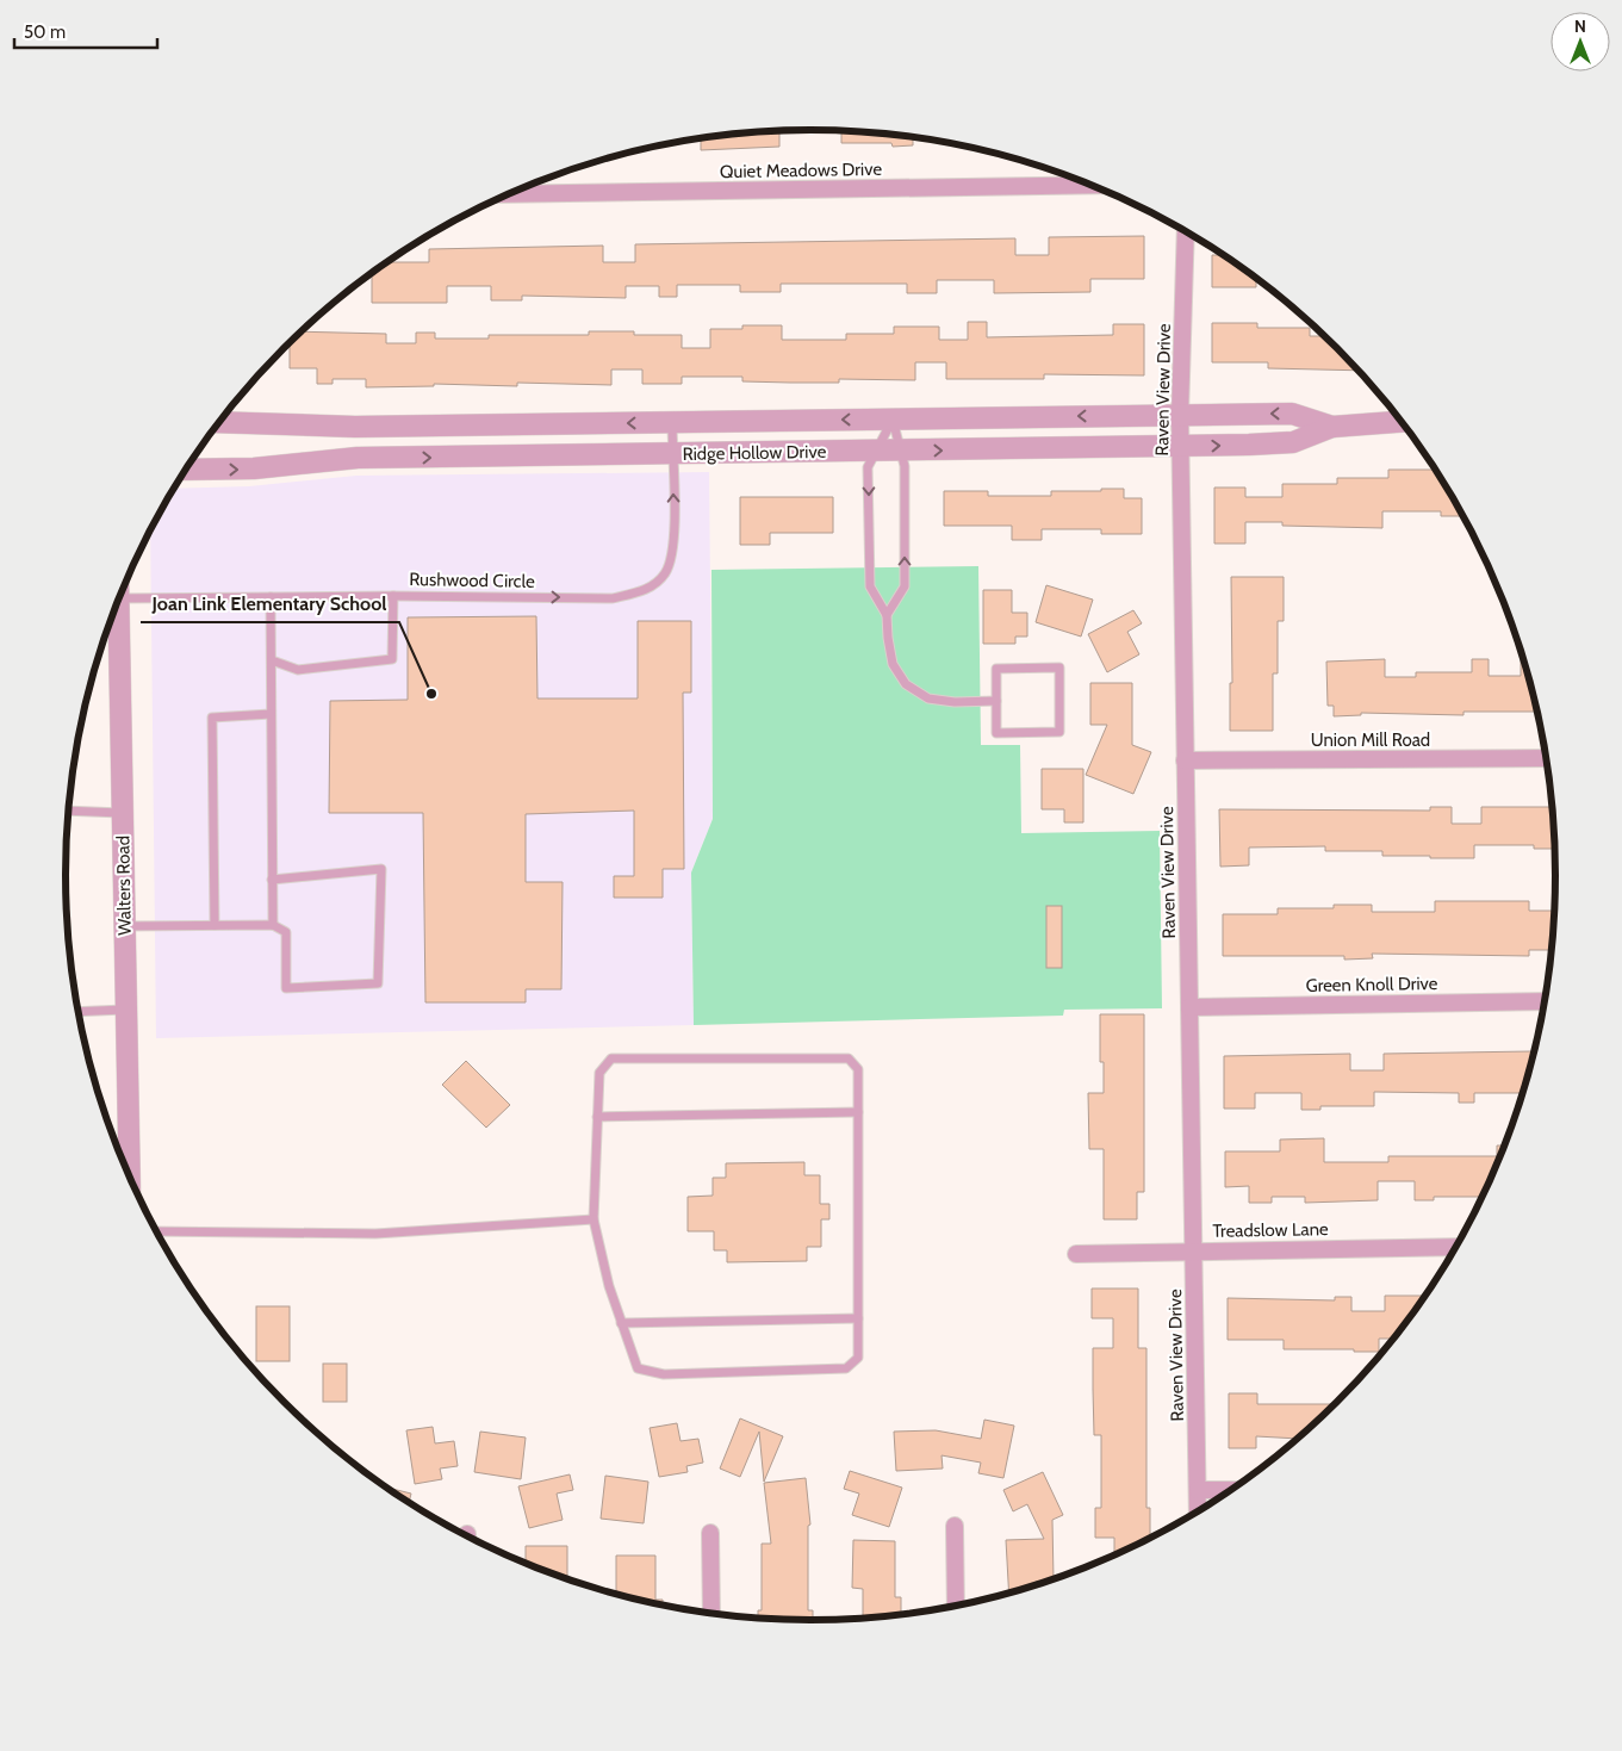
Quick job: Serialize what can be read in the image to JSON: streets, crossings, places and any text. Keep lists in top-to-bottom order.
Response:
{
  "streets": {
    "street": [
      "Quiet Meadows Drive",
      "Raven View Drive",
      "Ridge Hollow Drive",
      "Union Mill Road",
      "Walters Road",
      "Green Knoll Drive",
      "Treadslow Lane"
    ],
    "lane": ["Rushwood Circle"]
  },
  "crossings": [
    ["Raven View Drive", "Ridge Hollow Drive"],
    ["Raven View Drive", "Union Mill Road"],
    ["Raven View Drive", "Green Knoll Drive"],
    ["Raven View Drive", "Treadslow Lane"],
    ["Ridge Hollow Drive", "Rushwood Circle"],
    ["Rushwood Circle", "Walters Road"]
  ],
  "places": ["Joan Link Elementary School"],
  "scale_bar": "50 m",
  "north": "top"
}
